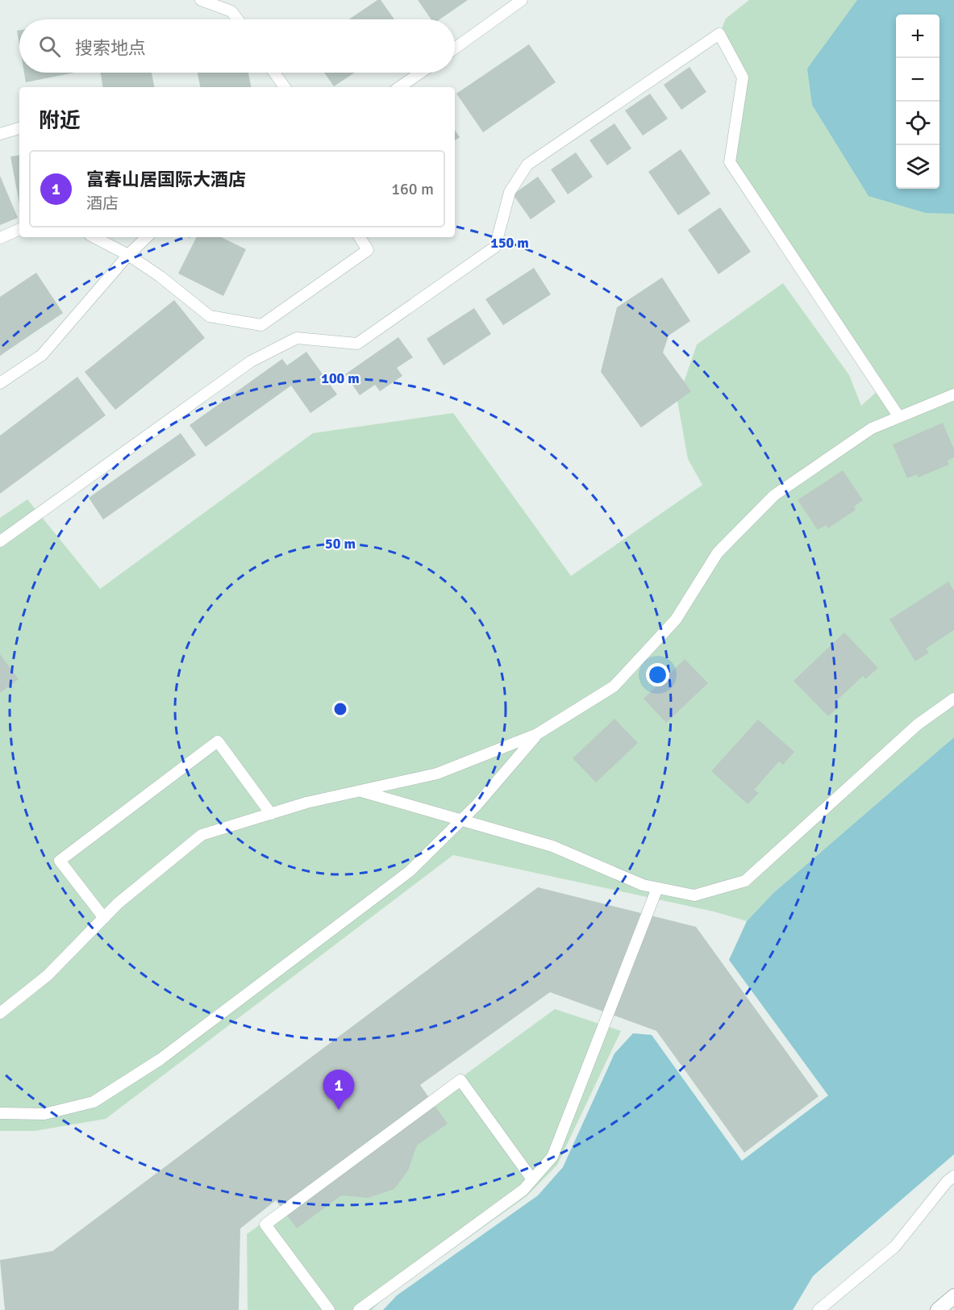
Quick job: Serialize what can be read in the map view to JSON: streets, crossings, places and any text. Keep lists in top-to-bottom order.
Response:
{
  "page": {
    "map_buttons": ["+", "−"],
    "search": "搜索地点",
    "heading": "附近",
    "list": [
      {
        "mark": "1",
        "name": "富春山居国际大酒店",
        "note": "酒店",
        "value": "160 m"
      }
    ],
    "pins": "1"
  },
  "rings": ["150 m", "100 m", "50 m"]
}
